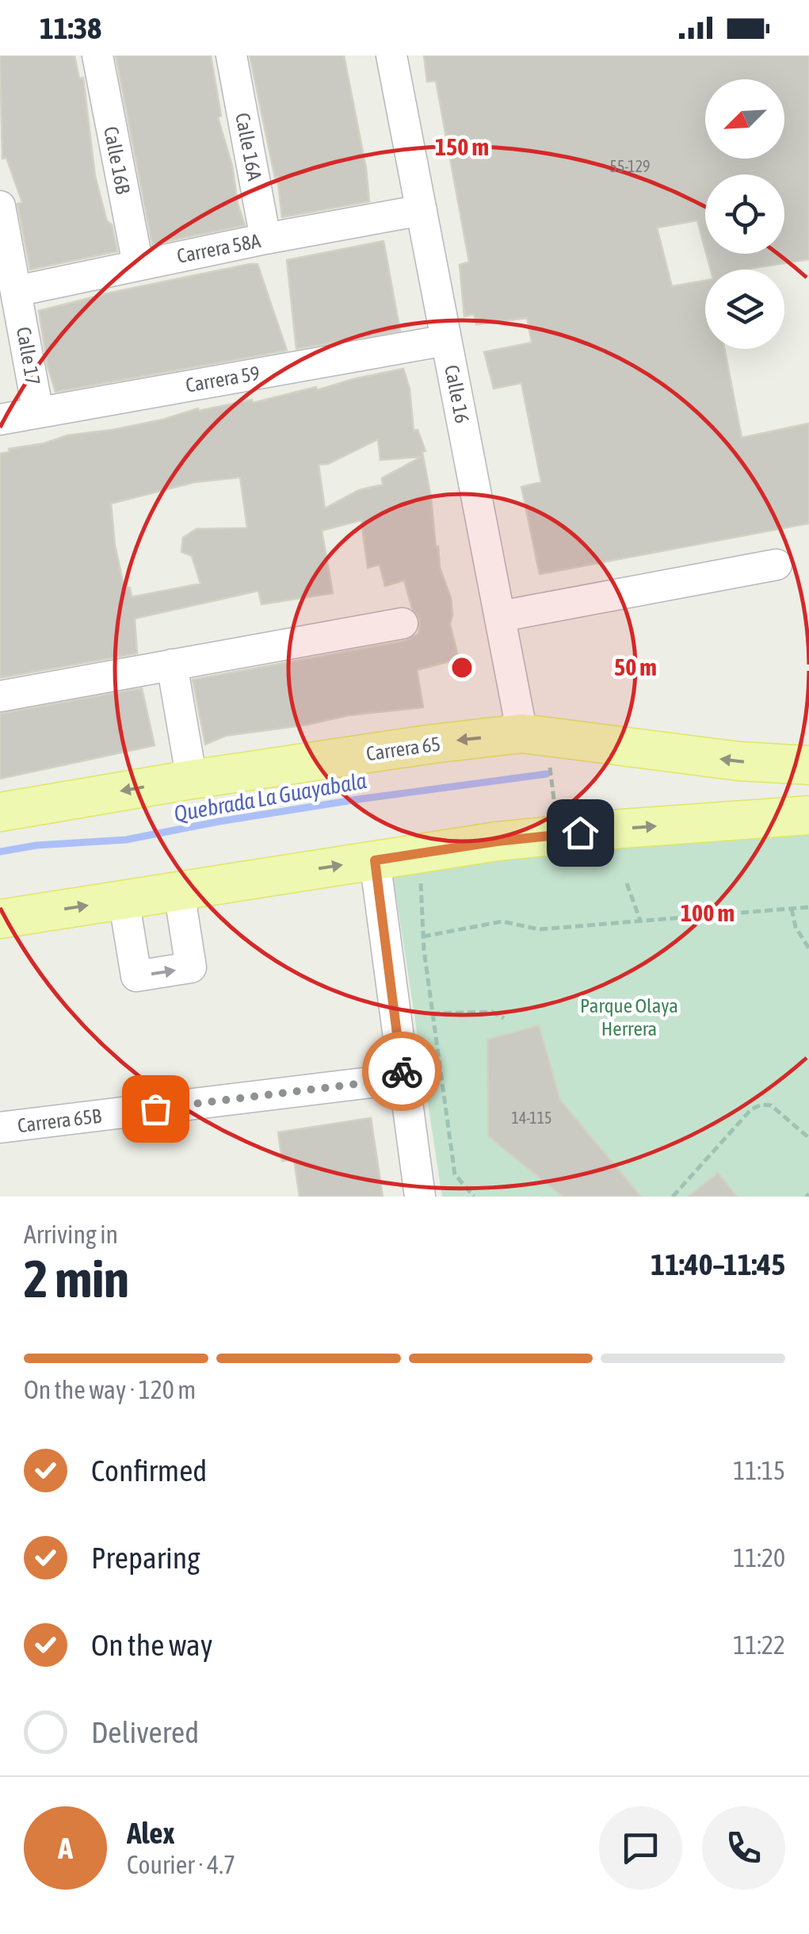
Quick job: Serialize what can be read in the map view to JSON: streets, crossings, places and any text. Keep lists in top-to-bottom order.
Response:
{
  "streets": {
    "main road": ["Carrera 65"],
    "street": [
      "Calle 16A",
      "Calle 16B",
      "Carrera 58A",
      "Calle 17",
      "Carrera 59",
      "Calle 16",
      "Carrera 65B"
    ]
  },
  "crossings": [
    ["Calle 16A", "Carrera 58A"],
    ["Calle 16B", "Carrera 58A"],
    ["Carrera 58A", "Calle 17"],
    ["Carrera 58A", "Calle 16"],
    ["Calle 17", "Carrera 59"],
    ["Carrera 59", "Calle 16"],
    ["Calle 16", "Carrera 65"]
  ],
  "water": ["Quebrada La Guayabala"],
  "parks": ["Parque Olaya Herrera"],
  "house_numbers": ["55-129", "14-115"],
  "north": "bottom left",
  "page": {
    "status": "11:38",
    "heading": ["2 min", "Arriving in", "11:40–11:45"],
    "panel": ["Alex", "Courier · 4.7"],
    "bar": "On the way · 120 m",
    "list": [
      ["Confirmed", "11:15"],
      ["Preparing", "11:20"],
      ["On the way", "11:22"],
      "Delivered"
    ],
    "round": "A"
  },
  "rings": ["150 m", "50 m", "100 m"]
}
